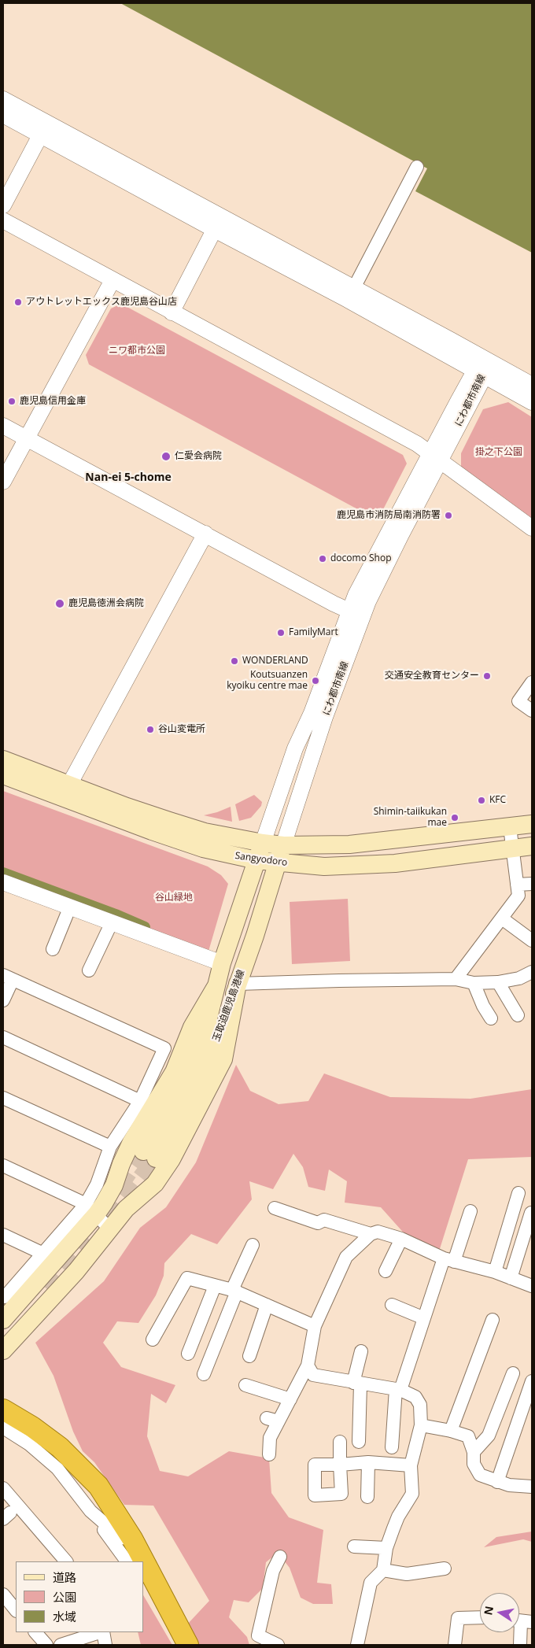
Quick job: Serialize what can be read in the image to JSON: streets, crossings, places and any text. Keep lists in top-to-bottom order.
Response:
{
  "streets": {
    "main road": ["Sangyodoro", "玉取迫鹿児島港線"],
    "street": ["にわ都市南線"]
  },
  "crossings": [
    ["にわ都市南線", "Sangyodoro"],
    ["にわ都市南線", "玉取迫鹿児島港線"],
    ["Sangyodoro", "玉取迫鹿児島港線"]
  ],
  "districts": ["Nan-ei 5-chome"],
  "parks": ["ニワ都市公園", "掛之下公園", "谷山緑地"],
  "places": [
    "アウトレットエックス鹿児島谷山店",
    "鹿児島信用金庫",
    "仁愛会病院",
    "鹿児島市消防局南消防署",
    "docomo Shop",
    "鹿児島徳洲会病院",
    "FamilyMart",
    "WONDERLAND",
    "交通安全教育センター",
    "Koutsuanzen kyoiku centre mae",
    "谷山変電所",
    "KFC",
    "Shimin-taiikukan mae"
  ],
  "legend": ["道路", "公園", "水域"],
  "north": "left"
}
